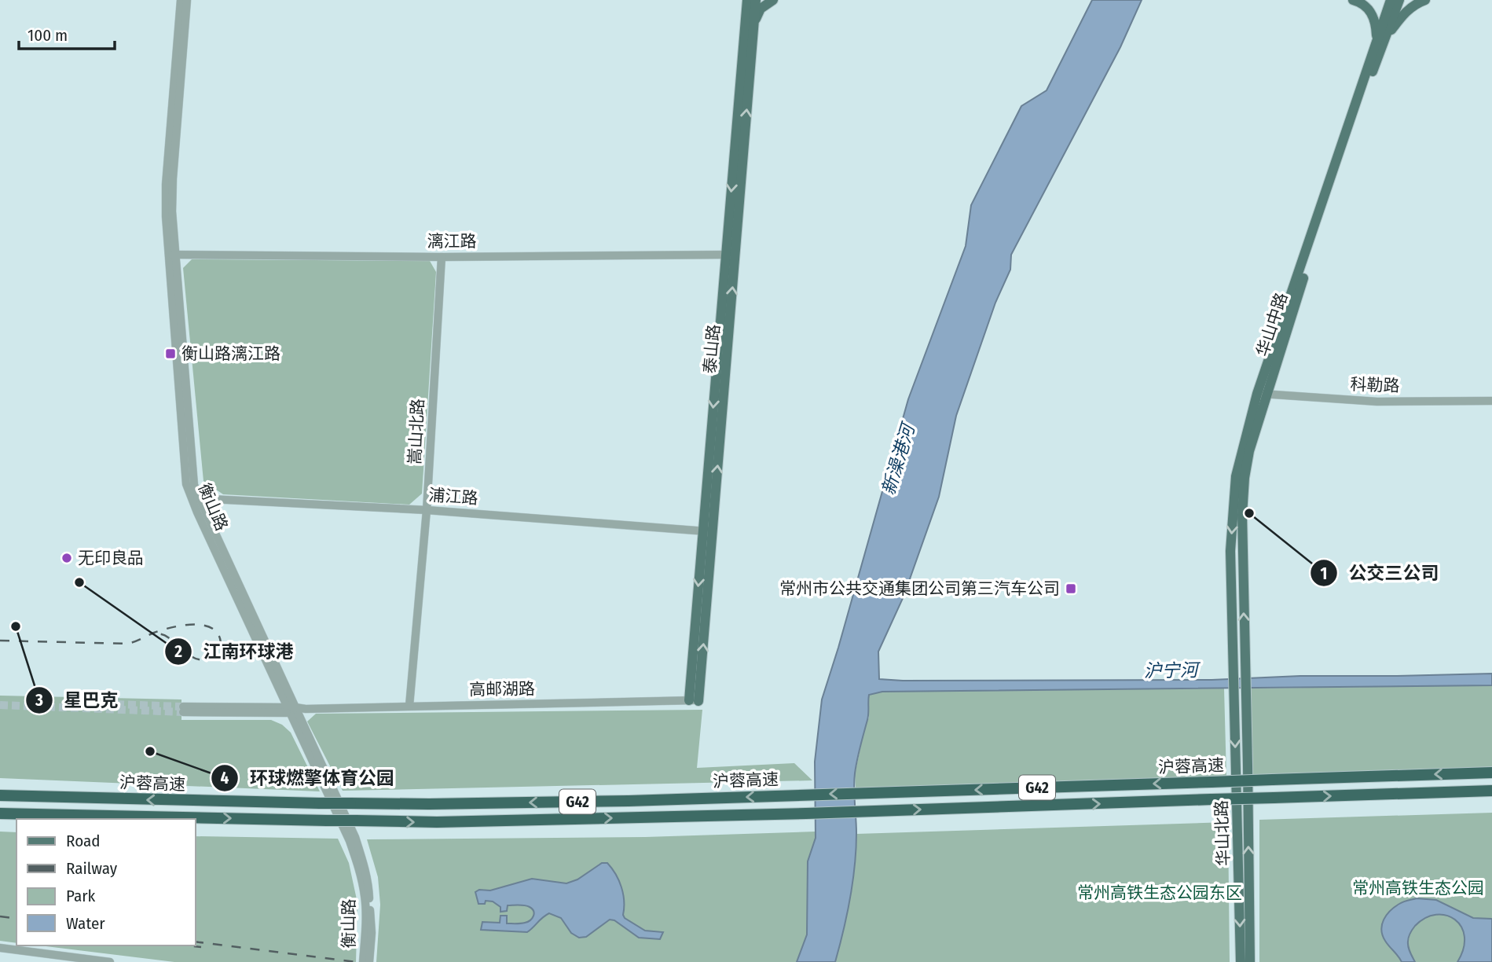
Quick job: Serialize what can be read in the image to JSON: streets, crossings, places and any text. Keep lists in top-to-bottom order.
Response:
{
  "streets": {
    "highway": ["沪蓉高速", "G42"],
    "main road": ["华山中路", "泰山路", "华山北路"],
    "street": [
      "漓江路",
      "科勒路",
      "嵩山北路",
      "浦江路",
      "衡山路",
      "高邮湖路"
    ]
  },
  "crossings": [
    ["漓江路", "泰山路"],
    ["漓江路", "嵩山北路"],
    ["漓江路", "衡山路"],
    ["华山中路", "科勒路"],
    ["华山中路", "华山北路"],
    ["泰山路", "浦江路"],
    ["泰山路", "高邮湖路"],
    ["嵩山北路", "浦江路"],
    ["嵩山北路", "高邮湖路"],
    ["浦江路", "衡山路"],
    ["衡山路", "高邮湖路"]
  ],
  "water": ["新澡港河", "沪宁河"],
  "parks": ["常州高铁生态公园", "常州高铁生态公园东区"],
  "places": {
    "transit": ["衡山路漓江路", "常州市公共交通集团公司第三汽车公司"],
    "other": [
      "公交三公司",
      "无印良品",
      "江南环球港",
      "星巴克",
      "环球燃擎体育公园"
    ]
  },
  "legend": [
    "Road",
    "Railway",
    "Park",
    "Water"
  ],
  "scale_bar": "100 m"
}
